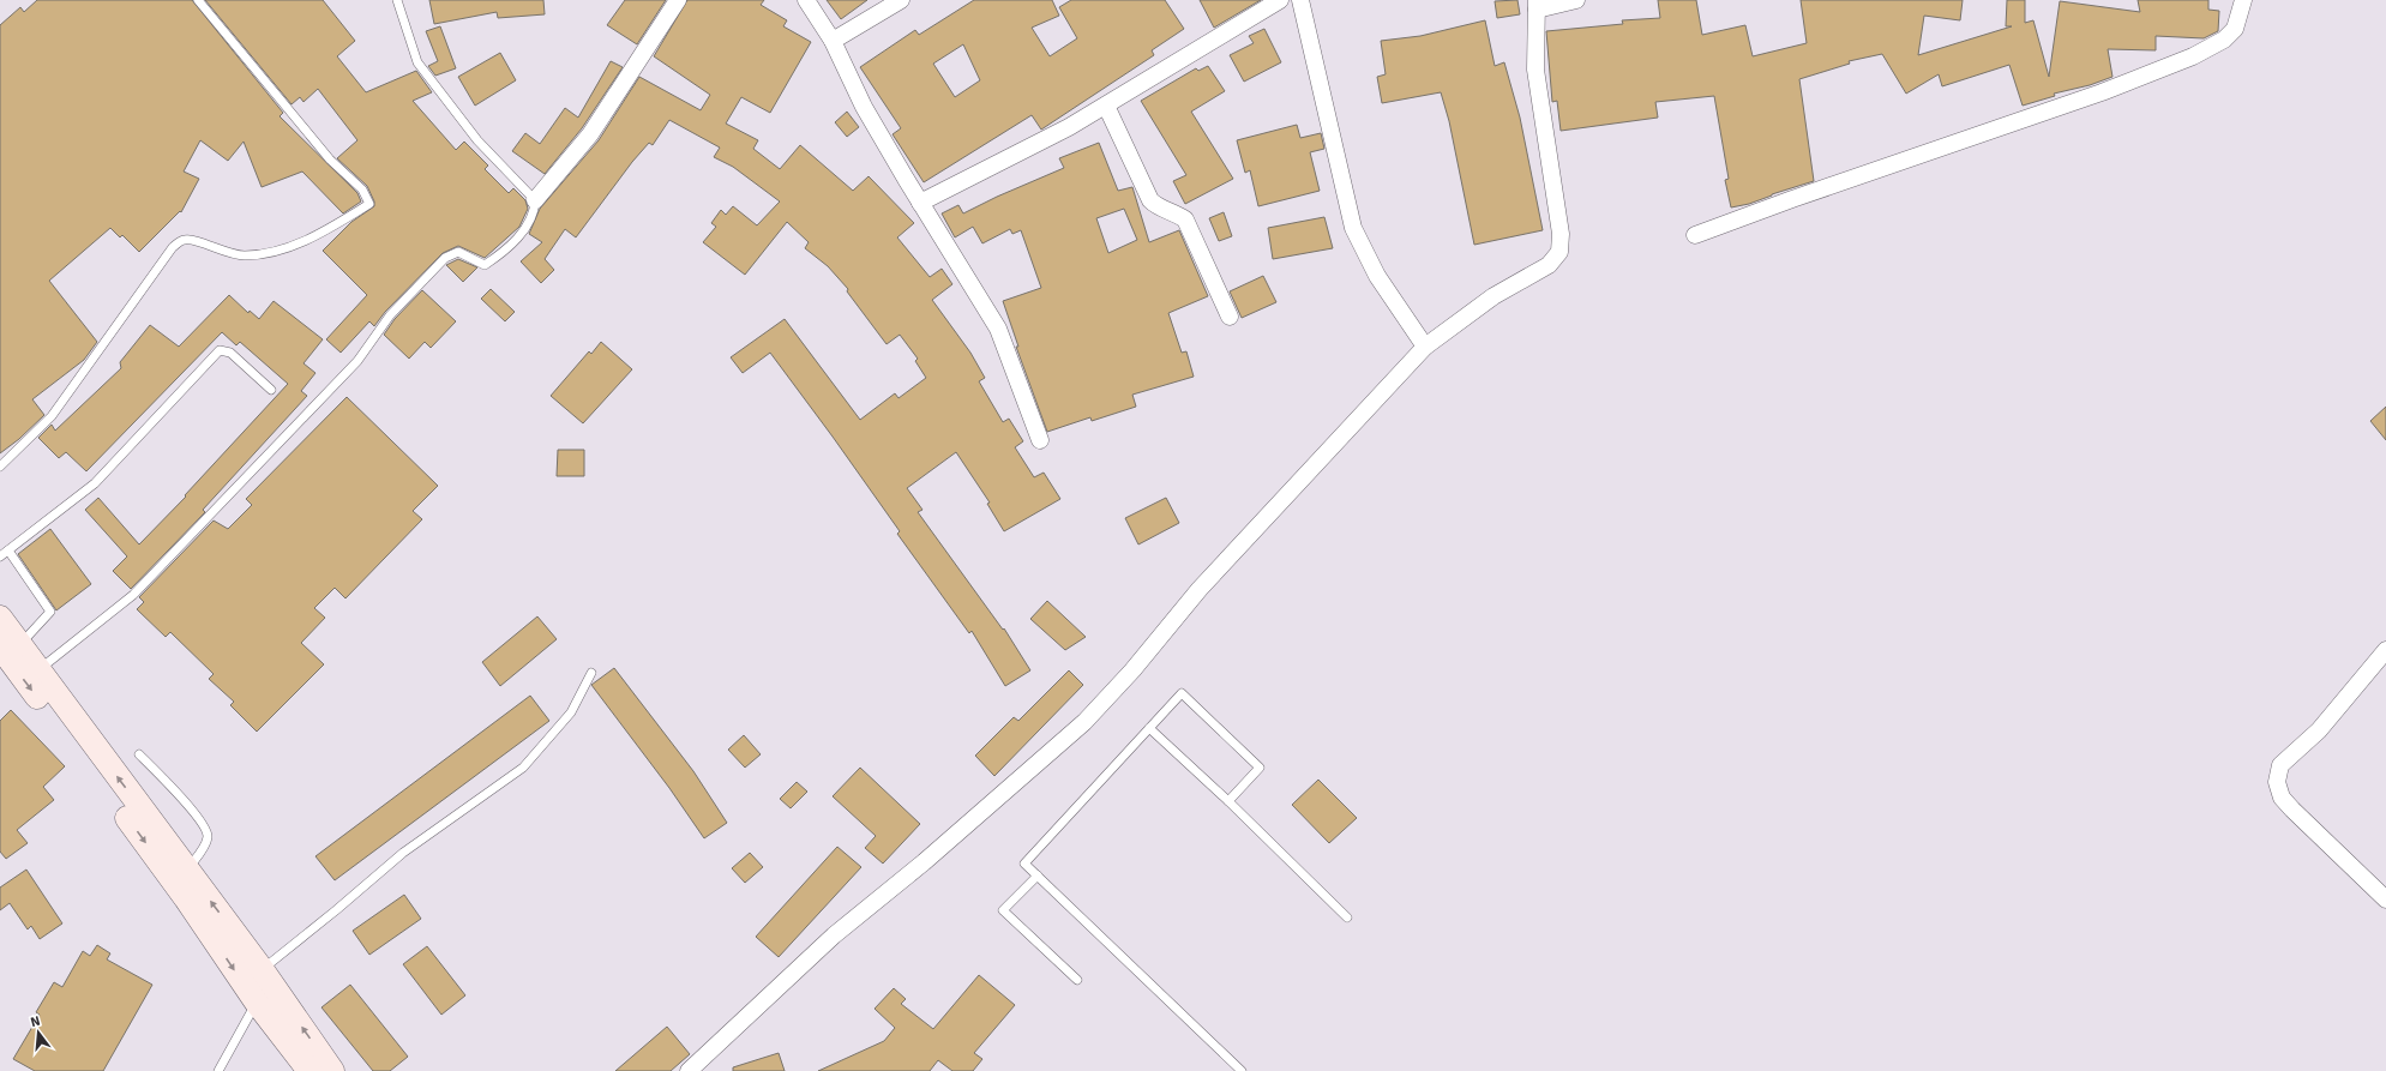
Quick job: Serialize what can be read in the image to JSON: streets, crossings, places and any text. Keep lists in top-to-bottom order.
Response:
{
  "north": "top"
}
